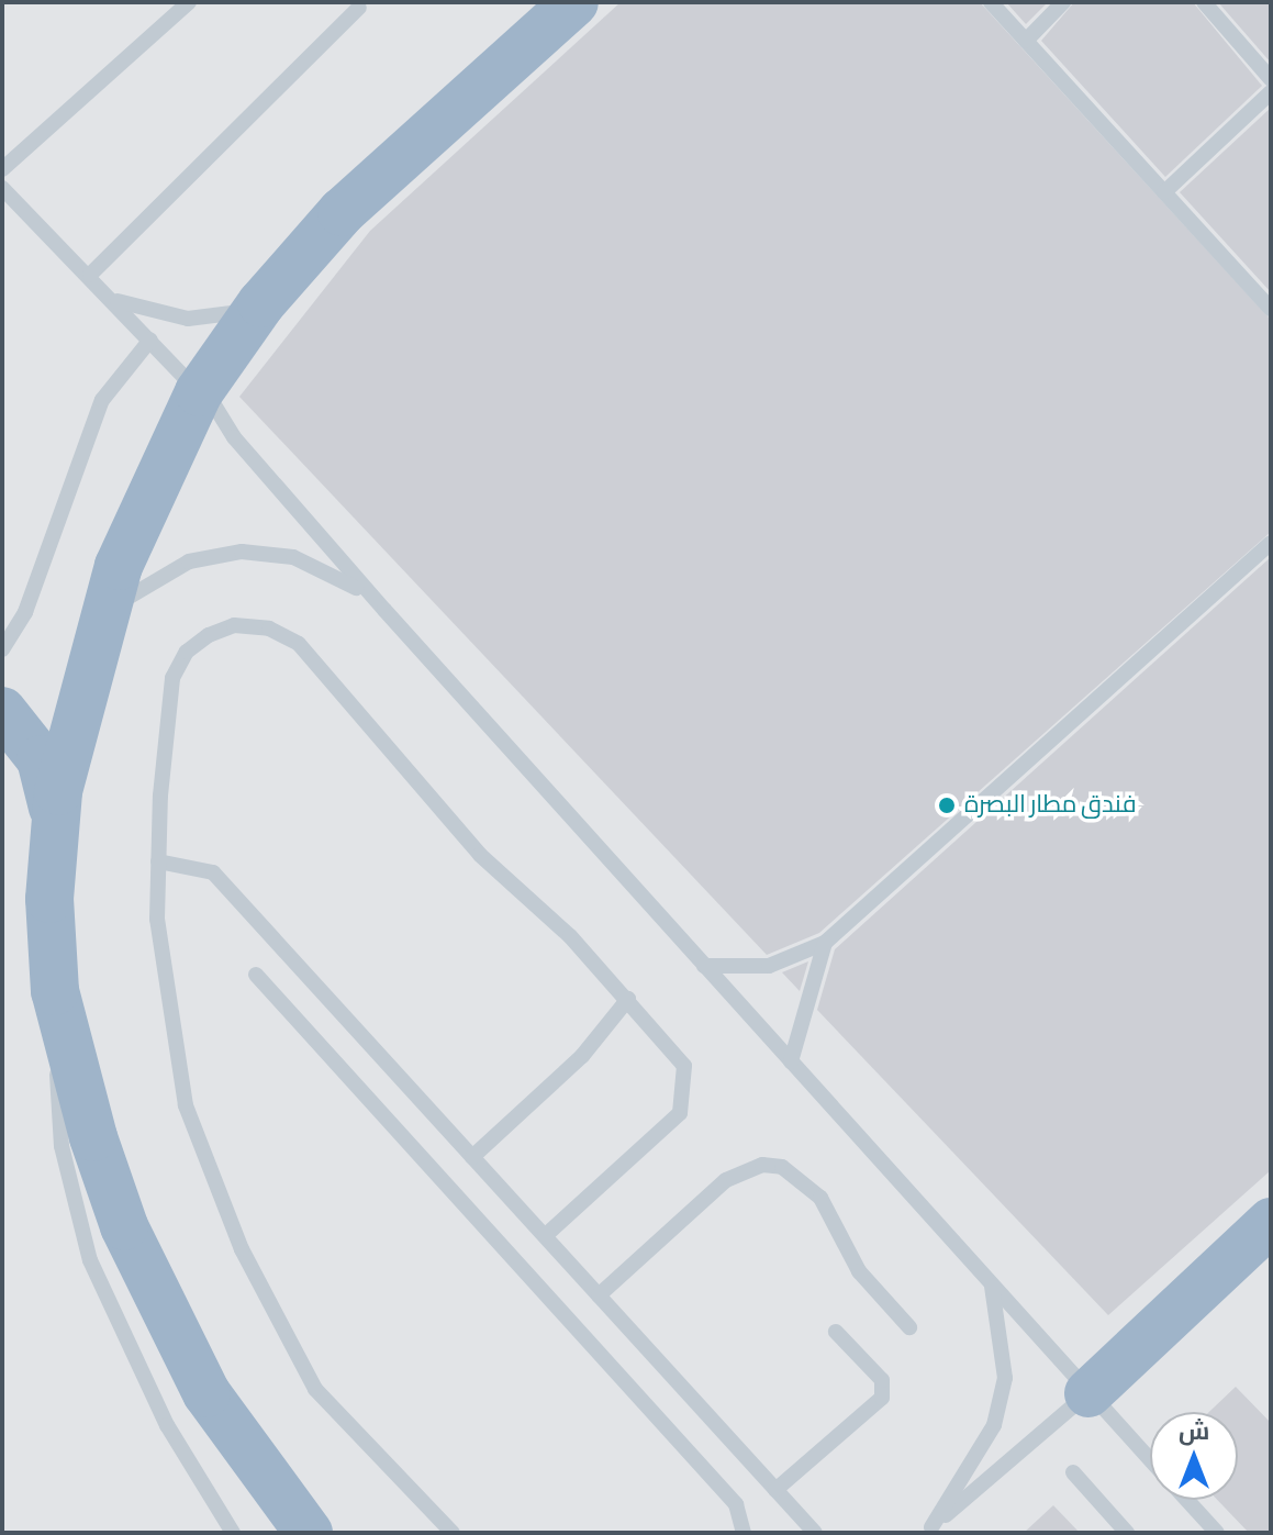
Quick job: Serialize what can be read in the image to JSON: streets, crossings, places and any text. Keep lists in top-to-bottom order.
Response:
{
  "places": ["فندق مطار البصرة"],
  "north": "top"
}
